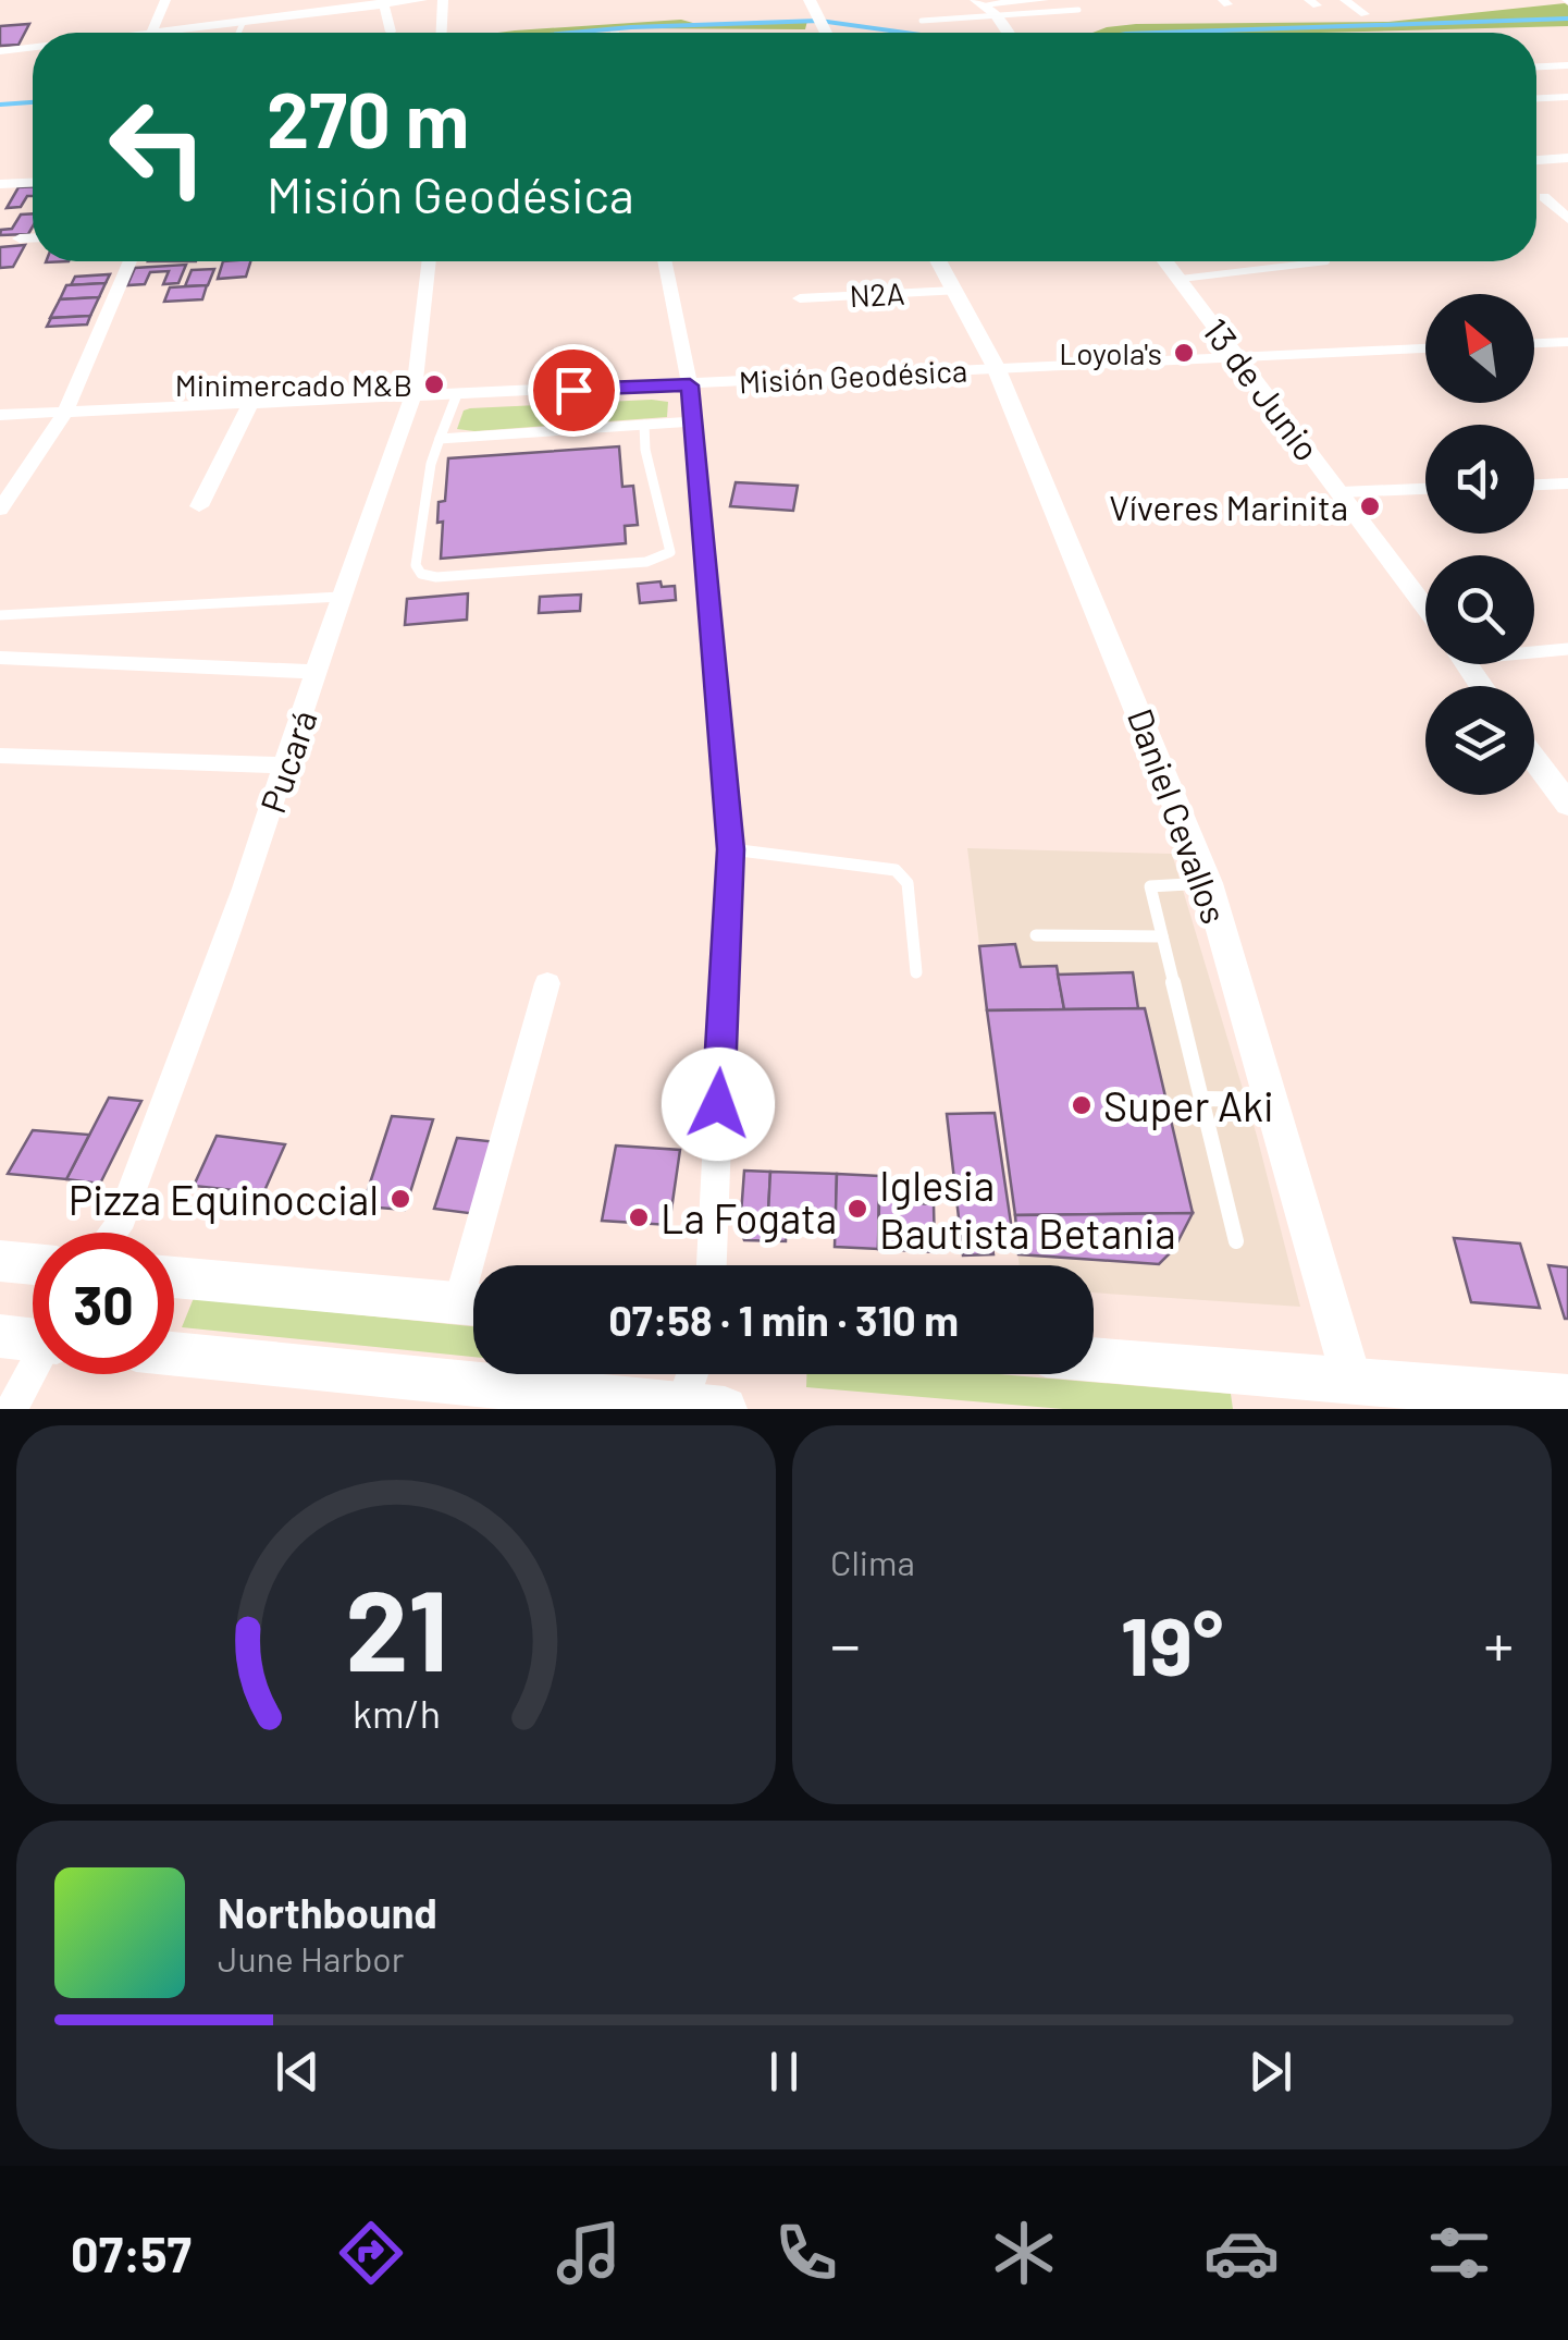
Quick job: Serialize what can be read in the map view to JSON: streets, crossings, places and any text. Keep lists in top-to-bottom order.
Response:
{
  "streets": {
    "street": [
      "N2A",
      "Misión Geodésica",
      "13 de Junio",
      "Pucará",
      "Daniel Cevallos"
    ]
  },
  "crossings": [
    ["N2A", "Daniel Cevallos"],
    ["Misión Geodésica", "13 de Junio"],
    ["Misión Geodésica", "Pucará"],
    ["Misión Geodésica", "Daniel Cevallos"]
  ],
  "places": [
    "Loyola's",
    "Minimercado M&B",
    "Víveres Marinita",
    "Super Aki",
    "Pizza Equinoccial",
    "Iglesia Bautista Betania",
    "La Fogata"
  ],
  "north": "top left",
  "page": {
    "turn": ["270 m", "Misión Geodésica"],
    "limit": "30",
    "trip": "07:58 · 1 min · 310 m",
    "tile": "Clima",
    "heat": ["−", "19°", "+"],
    "song": ["Northbound", "June Harbor"],
    "tabs": "07:57",
    "gauge": ["21", "km/h"]
  }
}
